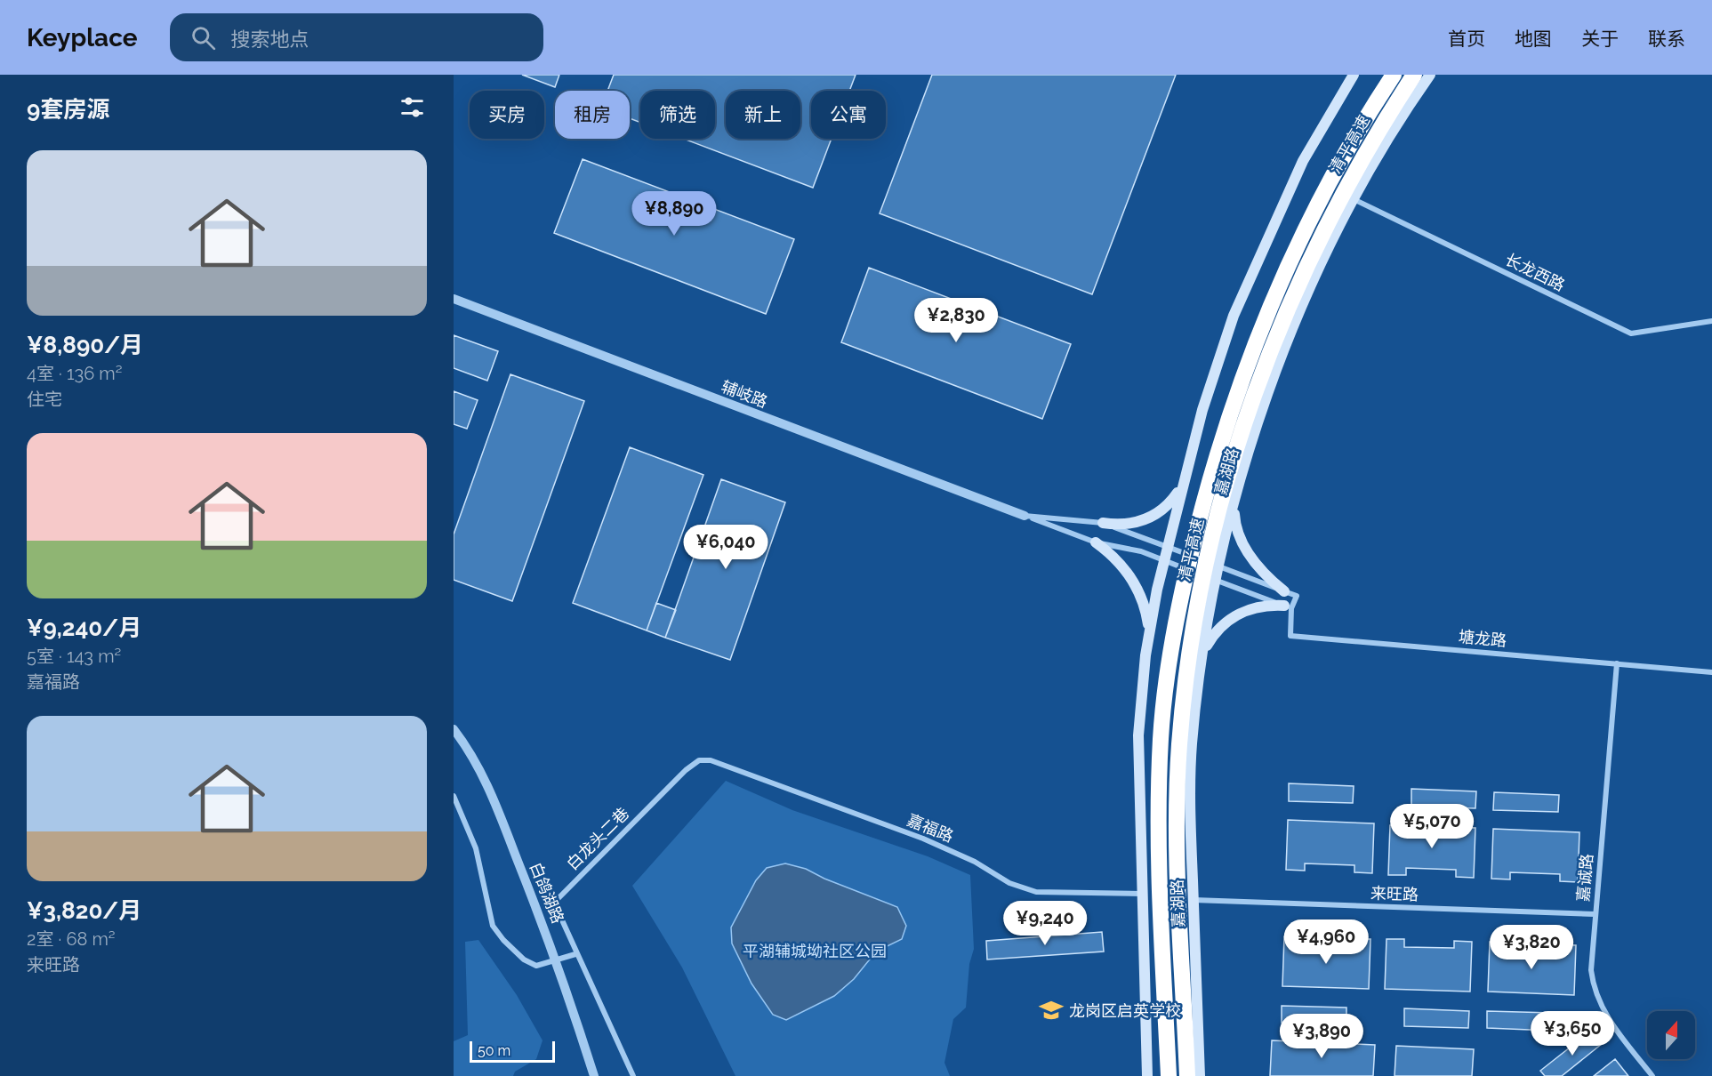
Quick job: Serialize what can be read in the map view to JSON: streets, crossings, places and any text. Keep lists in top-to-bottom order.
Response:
{
  "streets": {
    "highway": ["清平高速"],
    "main road": ["嘉湖路"],
    "street": [
      "长龙西路",
      "辅岐路",
      "塘龙路",
      "嘉福路",
      "白龙头二巷",
      "嘉诚路",
      "白鸽湖路",
      "来旺路"
    ]
  },
  "crossings": [
    ["长龙西路", "嘉湖路"],
    ["嘉湖路", "来旺路"],
    ["塘龙路", "嘉诚路"],
    ["嘉福路", "白龙头二巷"],
    ["嘉诚路", "来旺路"]
  ],
  "parks": ["平湖辅城坳社区公园"],
  "places": {
    "school or university": ["龙岗区启英学校"]
  },
  "scale_bar": "50 m",
  "north": "top",
  "page": {
    "header": "Keyplace",
    "search": "搜索地点",
    "nav": [
      "首页",
      "地图",
      "关于",
      "联系"
    ],
    "heading": "9套房源",
    "chip": [
      "买房",
      "租房",
      "筛选",
      "新上",
      "公寓"
    ],
    "list": [
      {
        "name": "¥8,890/月",
        "note": "4室 · 136 m² · 住宅"
      },
      {
        "name": "¥9,240/月",
        "note": "5室 · 143 m² · 嘉福路"
      },
      {
        "name": "¥3,820/月",
        "note": "2室 · 68 m² · 来旺路"
      }
    ],
    "price": [
      "¥8,890",
      "¥2,830",
      "¥6,040",
      "¥5,070",
      "¥9,240",
      "¥4,960",
      "¥3,820",
      "¥3,650",
      "¥3,890"
    ],
    "scale": "50 m"
  }
}
